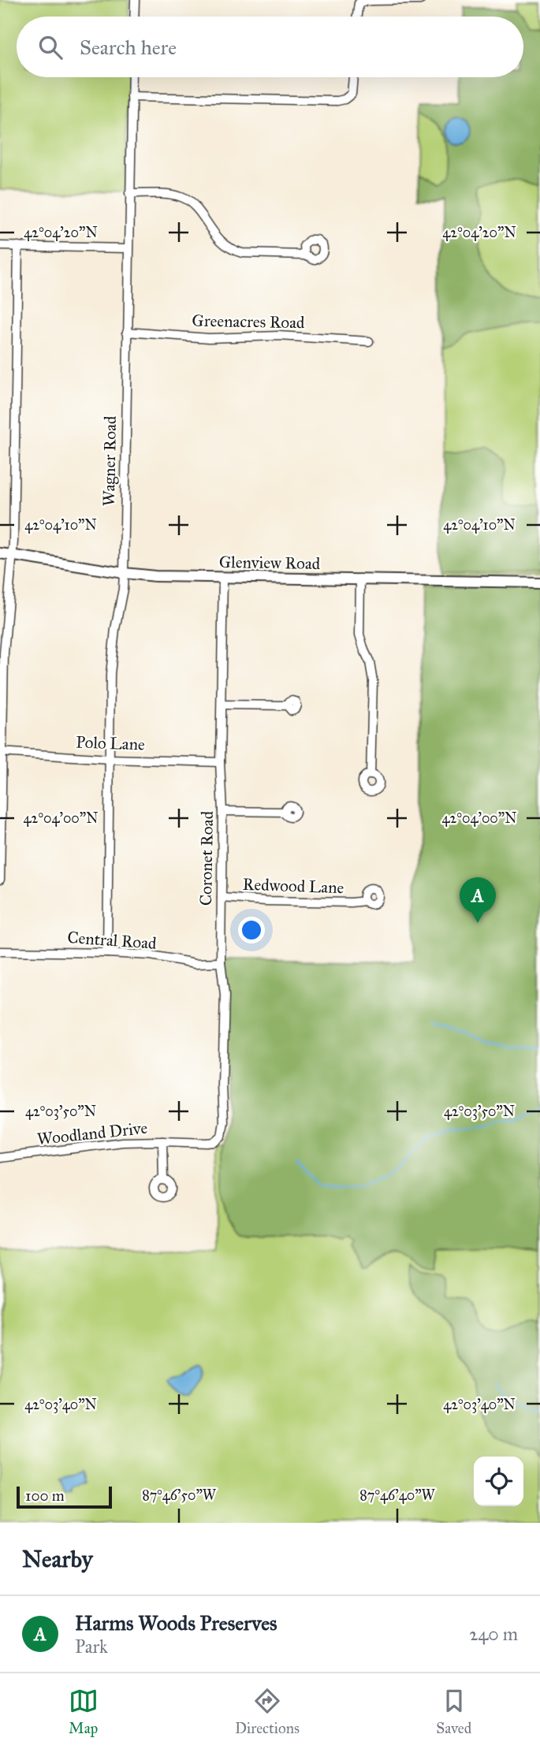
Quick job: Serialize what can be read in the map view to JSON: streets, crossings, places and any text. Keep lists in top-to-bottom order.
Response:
{
  "streets": {
    "main road": ["Glenview Road"],
    "street": [
      "Greenacres Road",
      "Wagner Road",
      "Polo Lane",
      "Coronet Road",
      "Redwood Lane",
      "Central Road",
      "Woodland Drive"
    ]
  },
  "crossings": [
    ["Greenacres Road", "Wagner Road"],
    ["Wagner Road", "Glenview Road"],
    ["Wagner Road", "Polo Lane"],
    ["Wagner Road", "Central Road"],
    ["Glenview Road", "Coronet Road"],
    ["Polo Lane", "Coronet Road"],
    ["Coronet Road", "Redwood Lane"],
    ["Coronet Road", "Central Road"],
    ["Coronet Road", "Woodland Drive"]
  ],
  "scale_bar": "100 m",
  "page": {
    "search": "Search here",
    "pins": "A",
    "scale": "100 m",
    "heading": "Nearby",
    "list": [
      {
        "mark": "A",
        "name": "Harms Woods Preserves",
        "note": "Park",
        "value": "240 m"
      }
    ],
    "nav": ["Map", "Directions", "Saved"]
  },
  "coordinates": [
    "42°04'20\"N",
    "42°04'10\"N",
    "42°04'00\"N",
    "42°03'50\"N",
    "42°03'40\"N",
    "87°46'50\"W",
    "87°46'40\"W"
  ]
}
